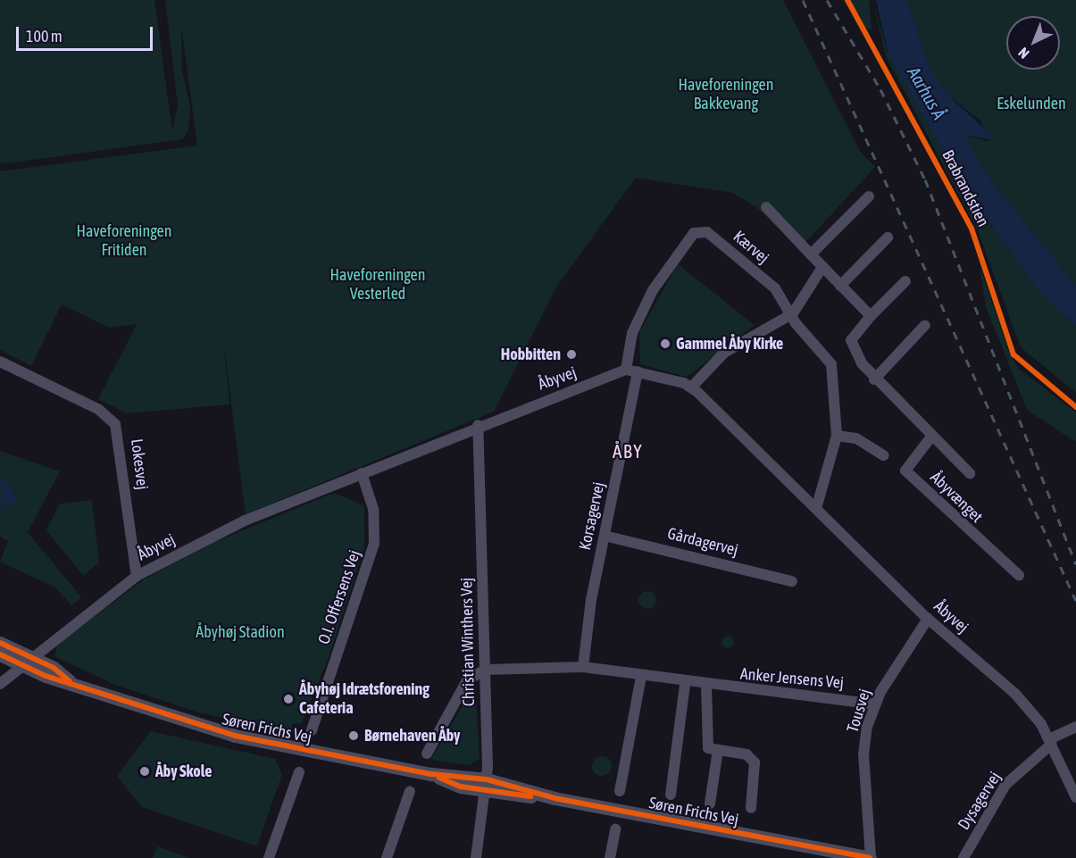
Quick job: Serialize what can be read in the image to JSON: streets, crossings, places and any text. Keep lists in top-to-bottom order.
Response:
{
  "streets": {
    "street": [
      "Kærvej",
      "Åbyvej",
      "Lokesvej",
      "Åbyvænget",
      "Korsagervej",
      "Gårdagervej",
      "O.I. Offersens Vej",
      "Christian Winthers Vej",
      "Anker Jensens Vej",
      "Tousvej",
      "Søren Frichs Vej",
      "Dysagervej"
    ],
    "cycle path": ["Brabrandstien"]
  },
  "crossings": [
    ["Kærvej", "Åbyvej"],
    ["Åbyvej", "Lokesvej"],
    ["Åbyvej", "Korsagervej"],
    ["Åbyvej", "O.I. Offersens Vej"],
    ["Åbyvej", "Christian Winthers Vej"],
    ["Åbyvej", "Tousvej"],
    ["Åbyvej", "Søren Frichs Vej"],
    ["Åbyvej", "Dysagervej"],
    ["Korsagervej", "Gårdagervej"],
    ["Korsagervej", "Anker Jensens Vej"],
    ["Christian Winthers Vej", "Anker Jensens Vej"],
    ["Christian Winthers Vej", "Søren Frichs Vej"],
    ["Anker Jensens Vej", "Tousvej"],
    ["Tousvej", "Søren Frichs Vej"]
  ],
  "districts": ["ÅBY"],
  "water": ["Aarhus Å"],
  "parks": [
    "Haveforeningen Bakkevang",
    "Eskelunden",
    "Haveforeningen Fritiden",
    "Haveforeningen Vesterled",
    "Åbyhøj Stadion"
  ],
  "places": [
    "Gammel Åby Kirke",
    "Hobbitten",
    "Åbyhøj Idrætsforening Cafeteria",
    "Børnehaven Åby",
    "Åby Skole"
  ],
  "scale_bar": "100 m",
  "north": "bottom left"
}
